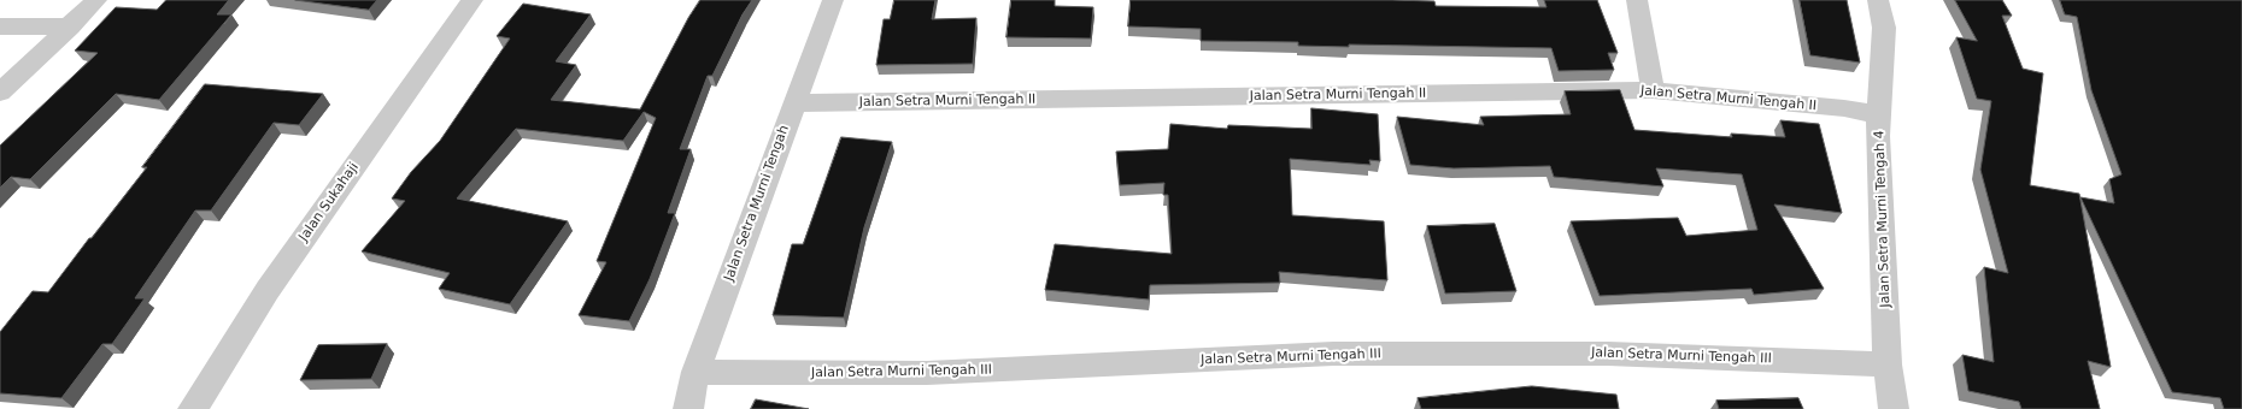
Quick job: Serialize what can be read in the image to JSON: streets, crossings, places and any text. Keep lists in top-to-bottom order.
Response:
{
  "streets": {
    "street": [
      "Jalan Setra Murni Tengah II",
      "Jalan Sukahaji",
      "Jalan Setra Murni Tengah",
      "Jalan Setra Murni Tengah 4",
      "Jalan Setra Murni Tengah III"
    ]
  },
  "crossings": [
    ["Jalan Setra Murni Tengah II", "Jalan Setra Murni Tengah"],
    ["Jalan Setra Murni Tengah II", "Jalan Setra Murni Tengah 4"],
    ["Jalan Setra Murni Tengah", "Jalan Setra Murni Tengah III"],
    ["Jalan Setra Murni Tengah 4", "Jalan Setra Murni Tengah III"]
  ]
}
